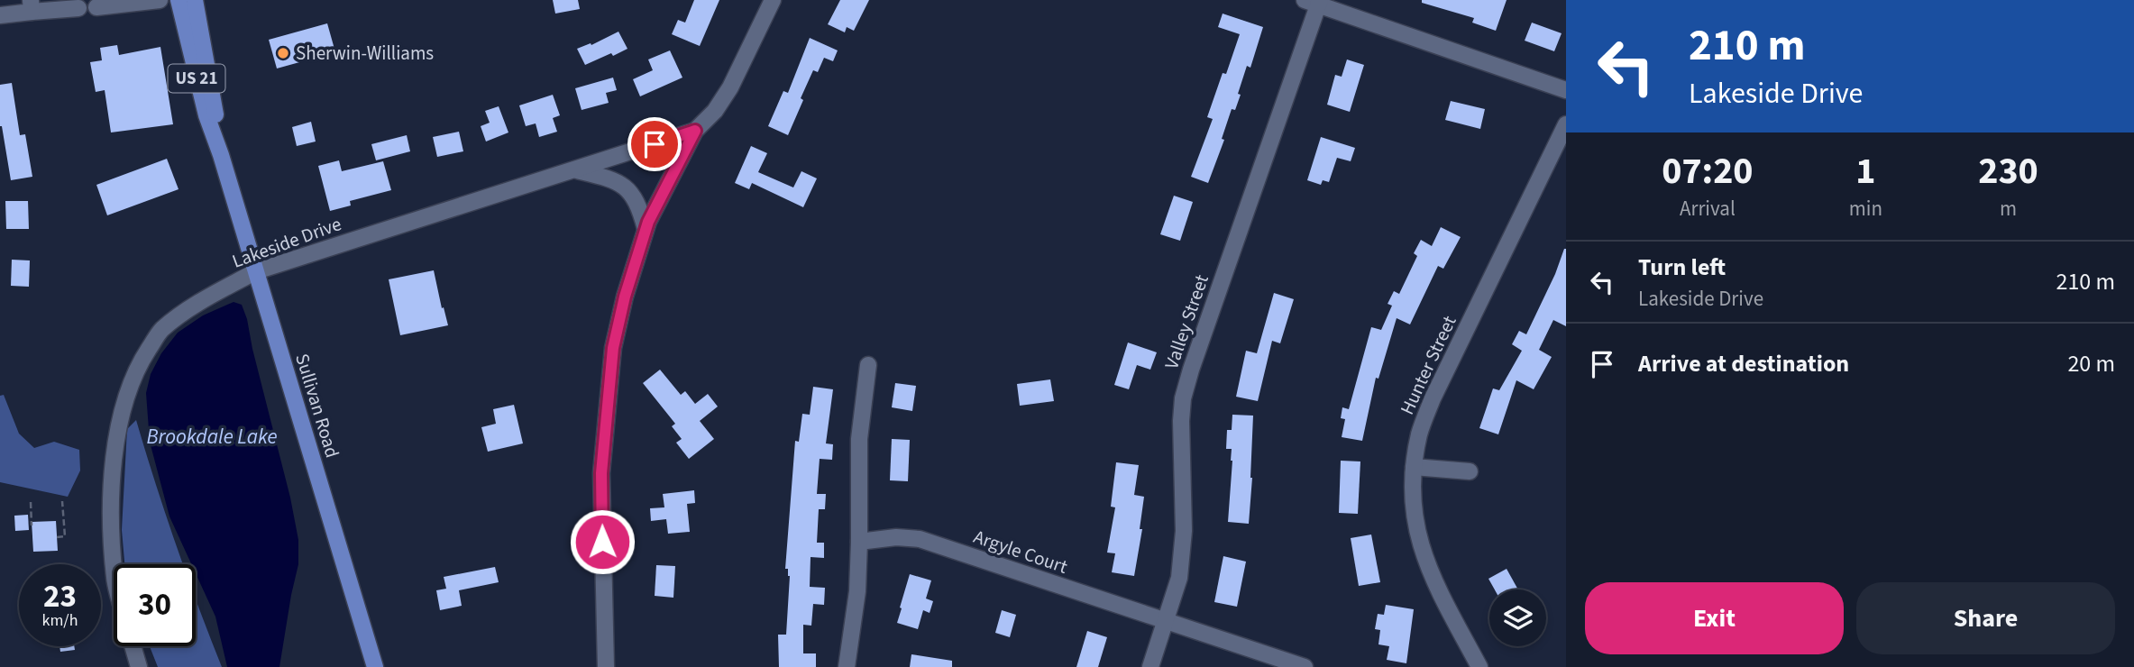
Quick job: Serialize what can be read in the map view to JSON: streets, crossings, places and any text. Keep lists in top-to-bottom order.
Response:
{
  "streets": {
    "main road": ["US 21", "Sullivan Road"],
    "street": [
      "Lakeside Drive",
      "Valley Street",
      "Hunter Street",
      "Argyle Court"
    ]
  },
  "crossings": [
    ["Lakeside Drive", "Sullivan Road"],
    ["Valley Street", "Argyle Court"]
  ],
  "water": ["Brookdale Lake"],
  "places": ["Sherwin-Williams"],
  "page": {
    "turn": ["210 m", "Lakeside Drive"],
    "eta": [
      "07:20",
      "Arrival",
      "1",
      "min",
      "230",
      "m"
    ],
    "list": [
      {
        "name": "Turn left",
        "note": "Lakeside Drive",
        "value": "210 m"
      },
      {
        "name": "Arrive at destination",
        "value": "20 m"
      }
    ],
    "speed": "23 km/h",
    "limit": "30",
    "buttons": ["Exit", "Share"]
  }
}
